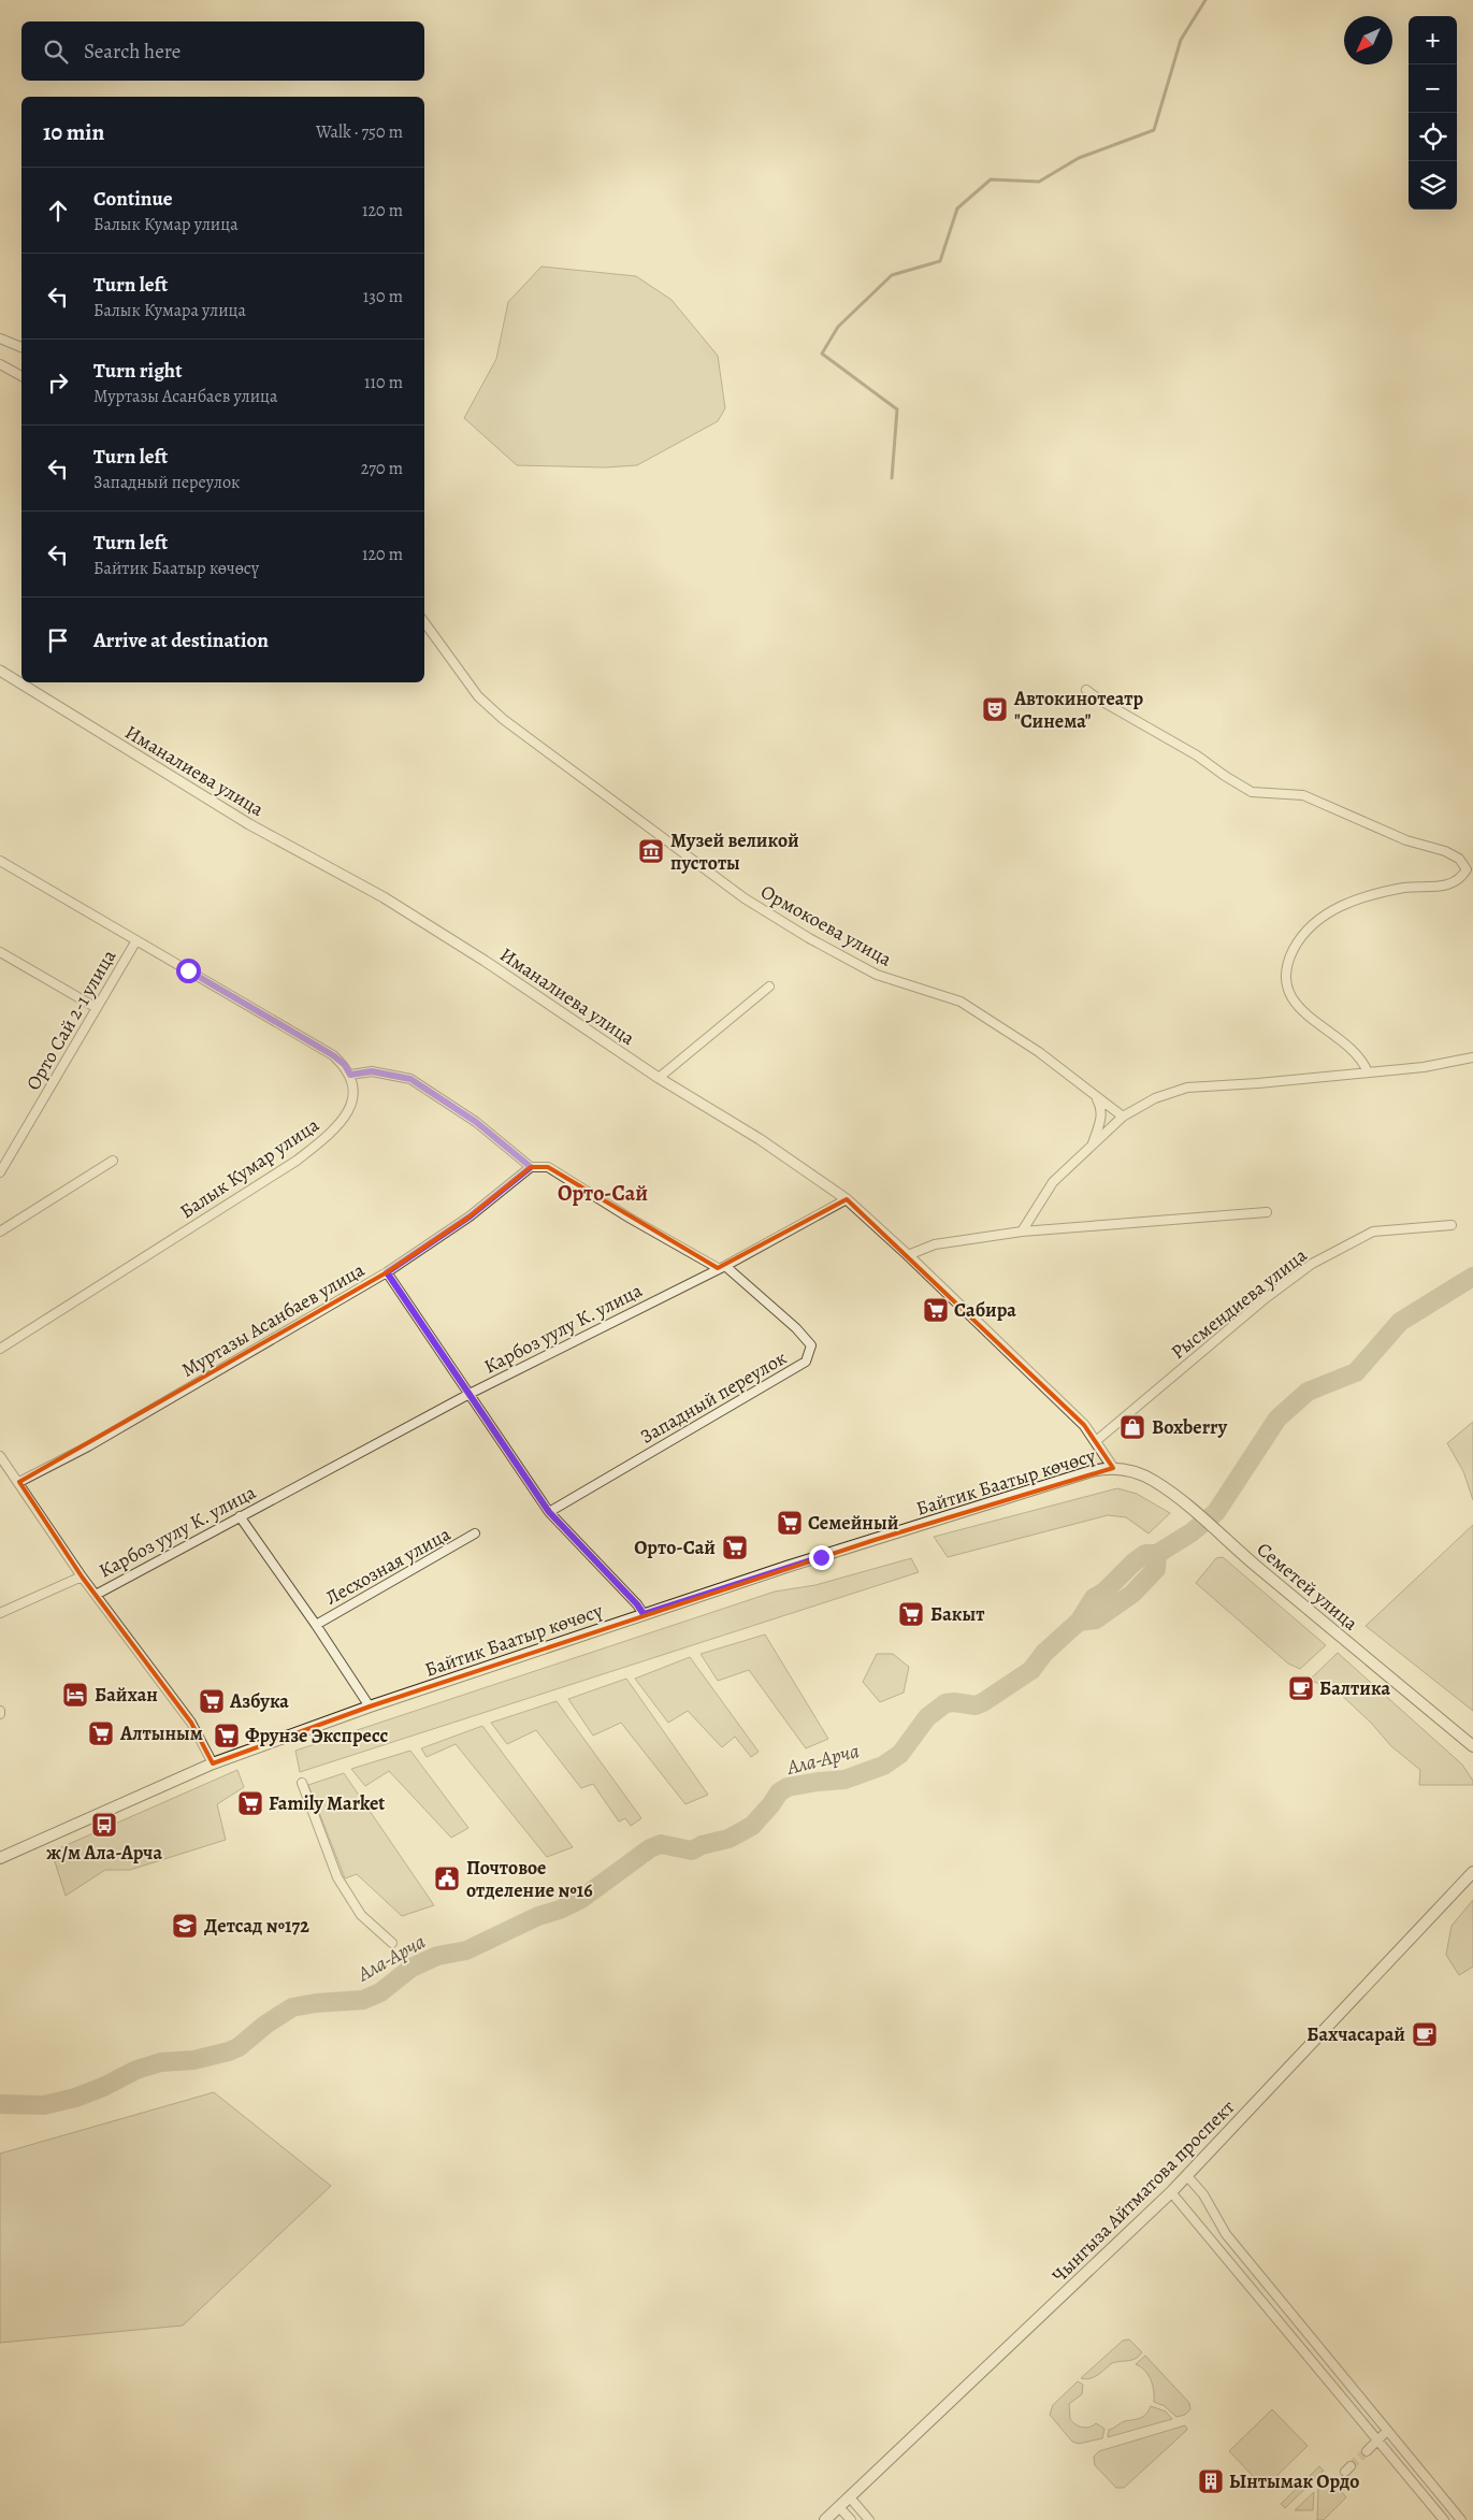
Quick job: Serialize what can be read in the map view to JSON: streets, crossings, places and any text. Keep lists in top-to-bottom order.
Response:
{
  "streets": {
    "main road": ["Байтик Баатыр көчөсү", "Семетей улица", "Чынгыза Айтматова проспект"],
    "street": [
      "Иманалиева улица",
      "Ормокоева улица",
      "Орто Сай 2-1 улица",
      "Балык Кумар улица",
      "Рысмендиева улица",
      "Муртазы Асанбаев улица",
      "Карбоз уулу К. улица",
      "Западный переулок",
      "Лесхозная улица"
    ]
  },
  "crossings": [
    ["Иманалиева улица", "Рысмендиева улица"],
    ["Иманалиева улица", "Карбоз уулу К. улица"],
    ["Иманалиева улица", "Байтик Баатыр көчөсү"],
    ["Иманалиева улица", "Семетей улица"],
    ["Карбоз уулу К. улица", "Западный переулок"],
    ["Карбоз уулу К. улица", "Лесхозная улица"],
    ["Байтик Баатыр көчөсү", "Лесхозная улица"],
    ["Байтик Баатыр көчөсү", "Семетей улица"]
  ],
  "districts": ["Орто-Сай"],
  "water": ["Ала-Арча"],
  "places": {
    "theatre": ["Автокинотеатр \"Синема\""],
    "museum": ["Музей великой пустоты"],
    "supermarket": [
      "Сабира",
      "Семейный",
      "Орто-Сай",
      "Бакыт",
      "Азбука",
      "Алтыным",
      "Фрунзе Экспресс",
      "Family Market"
    ],
    "shop": ["Boxberry"],
    "cafe": ["Балтика", "Бахчасарай"],
    "hotel": ["Байхан"],
    "bus stop": ["ж/м Ала-Арча"],
    "public building": ["Почтовое отделение №16"],
    "school or university": ["Детсад №172"],
    "building": ["Ынтымак Ордо"]
  },
  "north": "bottom left",
  "page": {
    "map_buttons": ["+", "−"],
    "search": "Search here",
    "heading": ["10 min", "Walk · 750 m"],
    "list": [
      ["Continue", "Балык Кумар улица", "120 m"],
      ["Turn left", "Балык Кумара улица", "130 m"],
      ["Turn right", "Муртазы Асанбаев улица", "110 m"],
      ["Turn left", "Западный переулок", "270 m"],
      ["Turn left", "Байтик Баатыр көчөсү", "120 m"],
      "Arrive at destination"
    ]
  }
}
